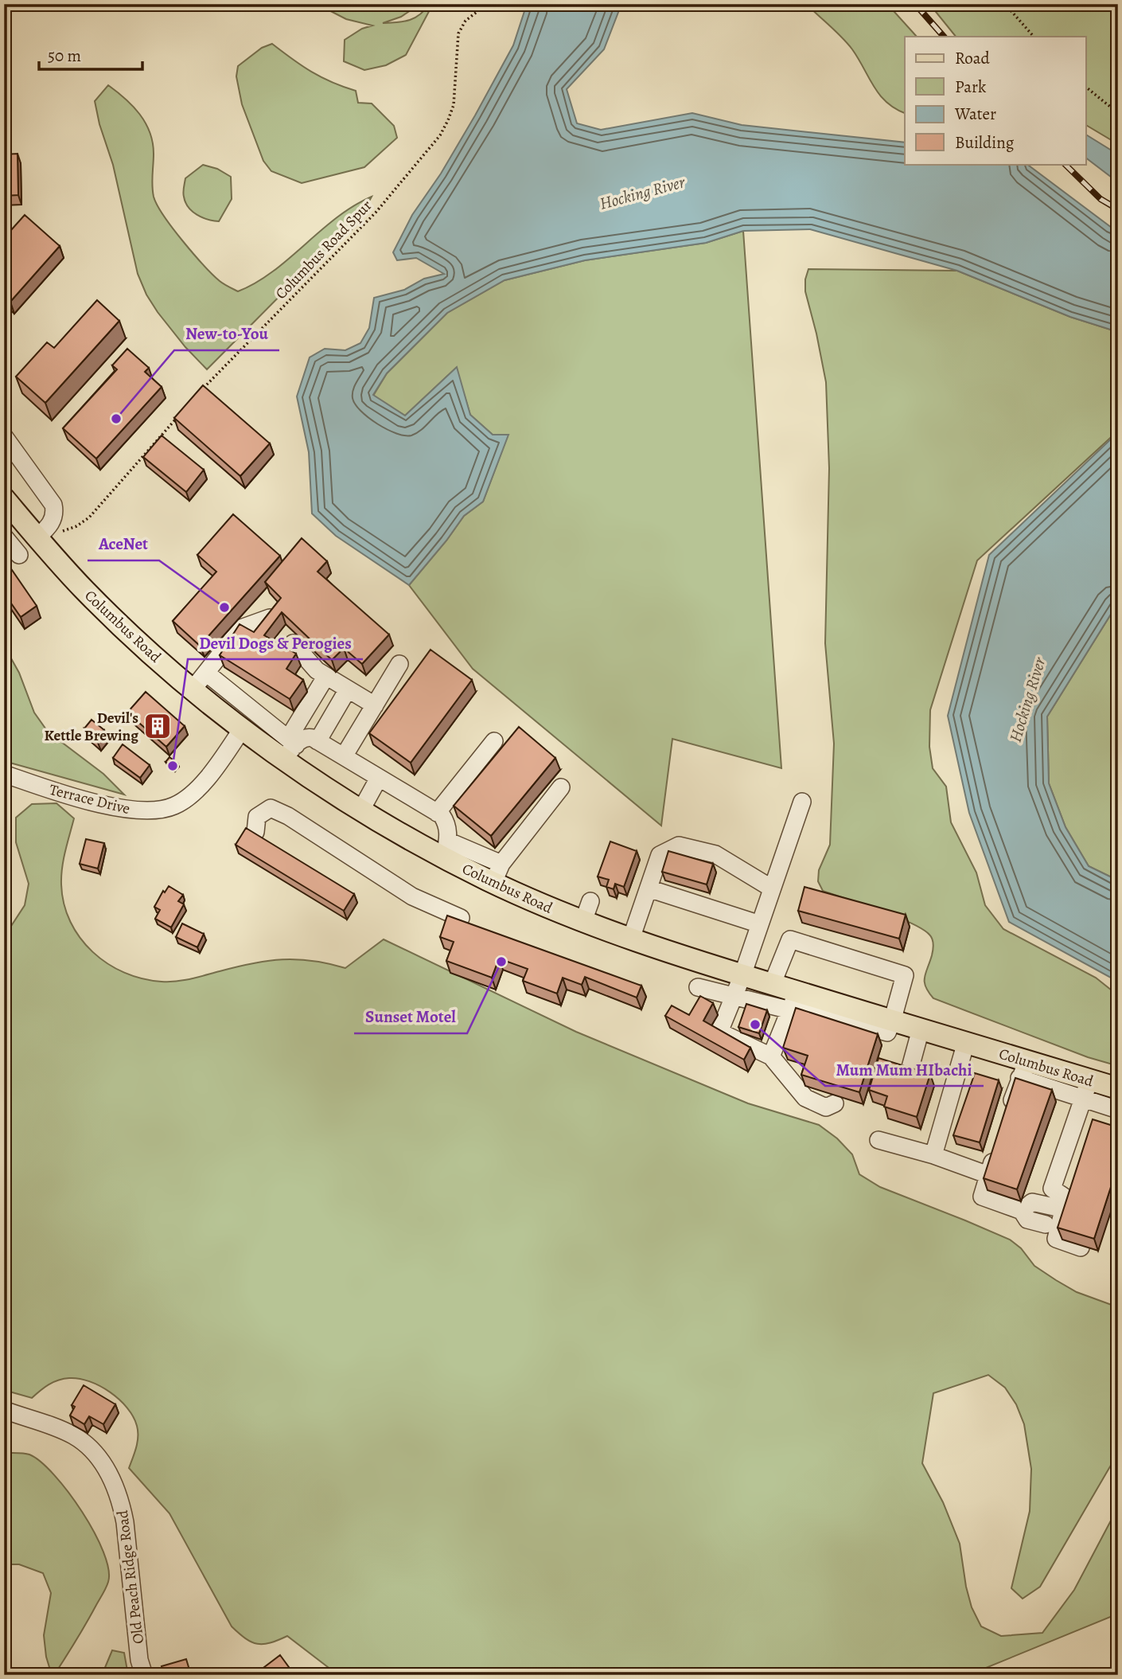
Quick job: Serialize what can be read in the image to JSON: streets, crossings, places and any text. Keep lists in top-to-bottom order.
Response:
{
  "streets": {
    "main road": ["Columbus Road"],
    "street": ["Terrace Drive", "Old Peach Ridge Road"],
    "path": ["Columbus Road Spur"]
  },
  "crossings": [
    ["Columbus Road", "Terrace Drive"]
  ],
  "water": ["Hocking River"],
  "places": {
    "other": [
      "New-to-You",
      "AceNet",
      "Devil Dogs & Perogies",
      "Sunset Motel",
      "Mum Mum HIbachi"
    ],
    "building": ["Devil's Kettle Brewing"]
  },
  "legend": [
    "Road",
    "Park",
    "Water",
    "Building"
  ],
  "scale_bar": "50 m"
}
